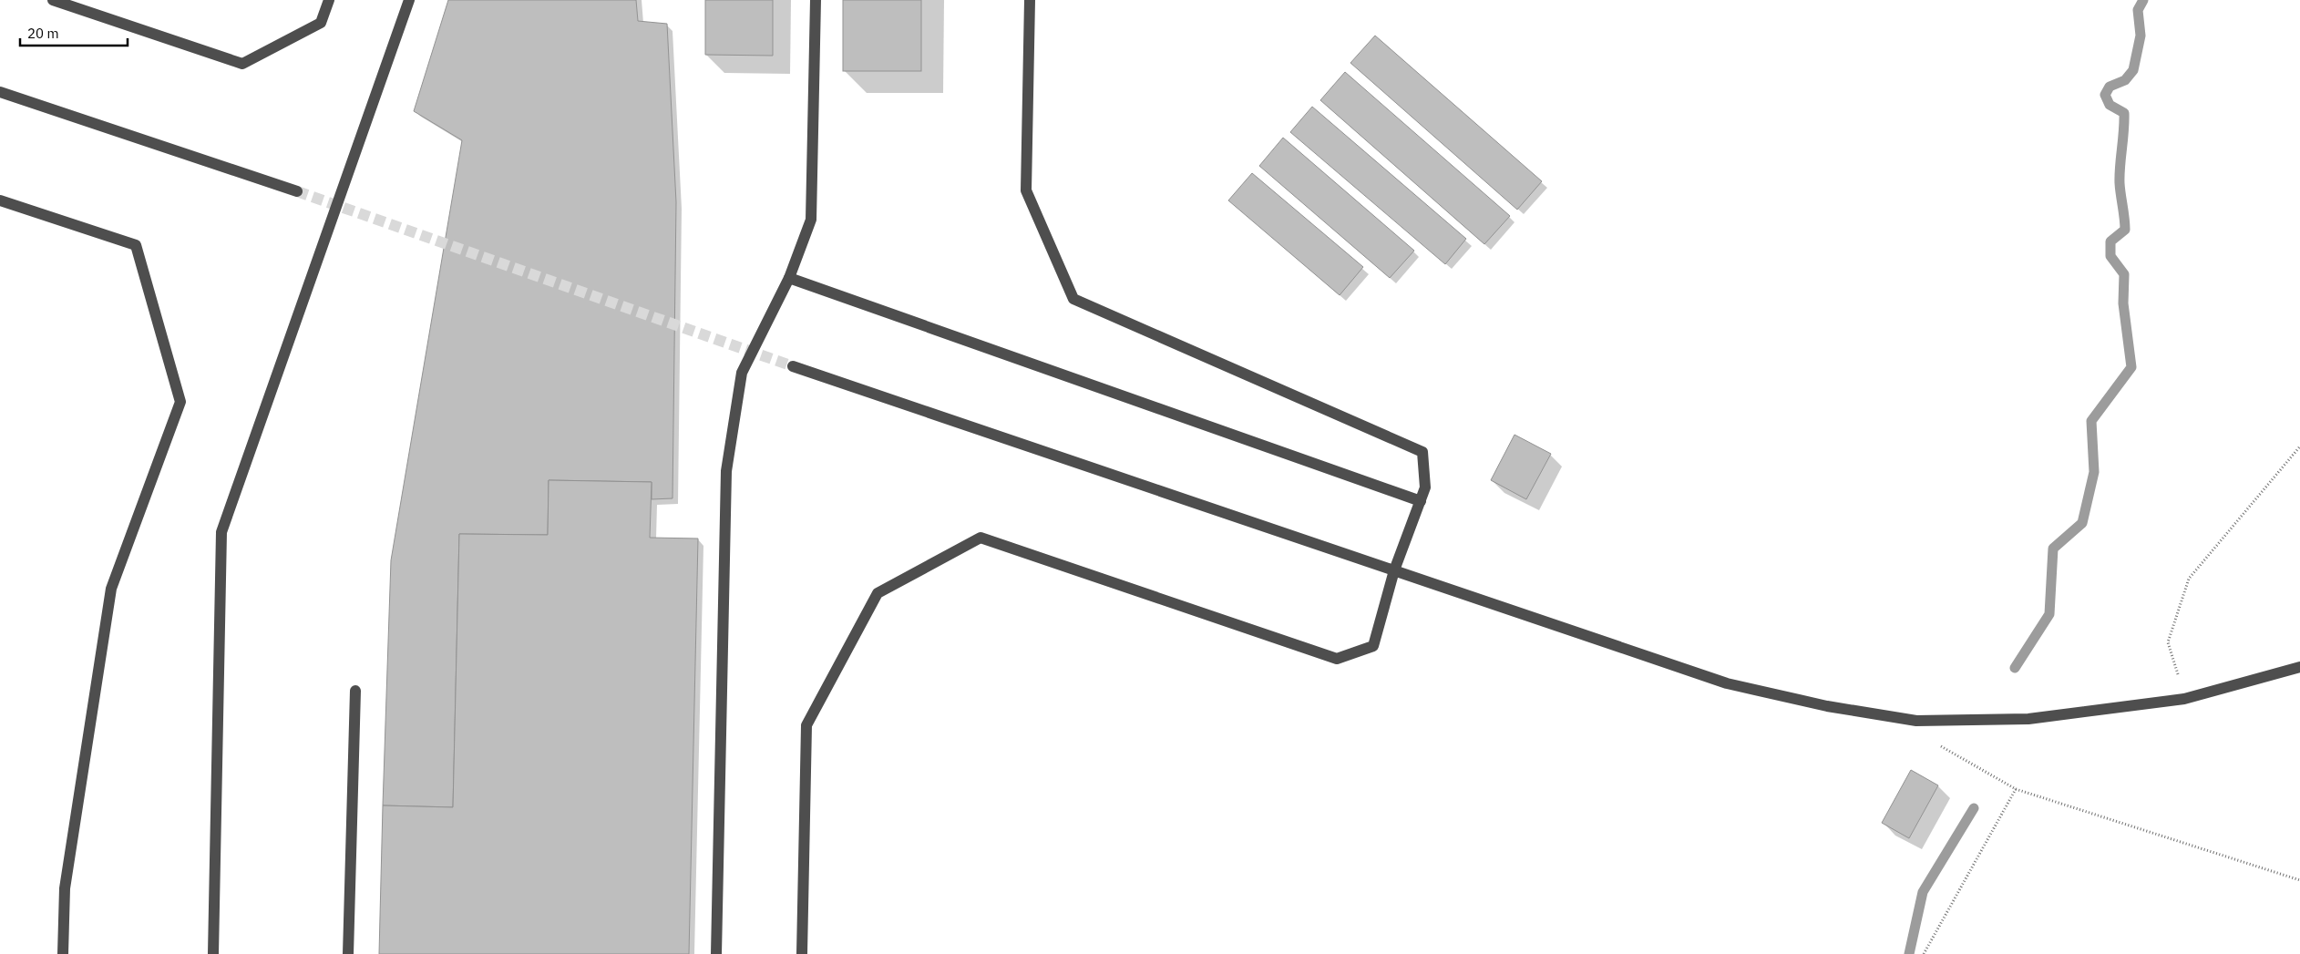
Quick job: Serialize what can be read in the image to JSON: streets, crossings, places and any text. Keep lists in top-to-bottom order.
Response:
{
  "scale_bar": "20 m"
}
